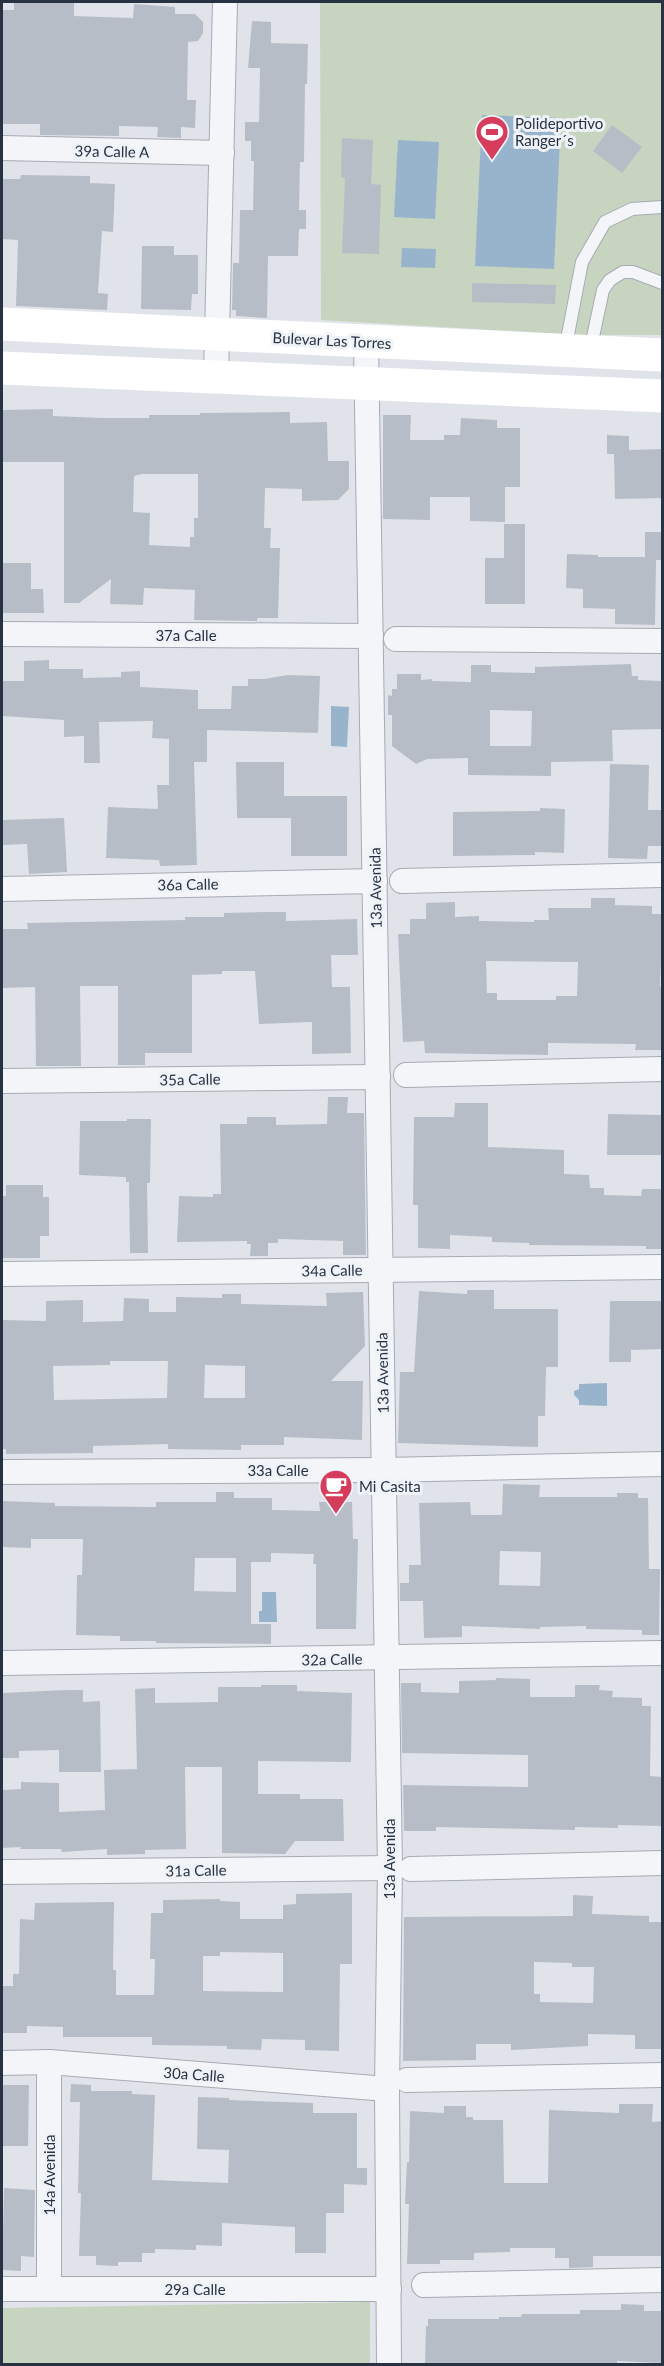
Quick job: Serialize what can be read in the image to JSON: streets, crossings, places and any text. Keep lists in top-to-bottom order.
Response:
{
  "streets": {
    "street": [
      "39a Calle A",
      "Bulevar Las Torres",
      "37a Calle",
      "36a Calle",
      "13a Avenida",
      "35a Calle",
      "34a Calle",
      "33a Calle",
      "32a Calle",
      "31a Calle",
      "30a Calle",
      "14a Avenida",
      "29a Calle"
    ]
  },
  "crossings": [
    ["Bulevar Las Torres", "13a Avenida"],
    ["37a Calle", "13a Avenida"],
    ["36a Calle", "13a Avenida"],
    ["13a Avenida", "35a Calle"],
    ["13a Avenida", "34a Calle"],
    ["13a Avenida", "33a Calle"],
    ["13a Avenida", "32a Calle"],
    ["13a Avenida", "31a Calle"],
    ["13a Avenida", "30a Calle"],
    ["13a Avenida", "29a Calle"],
    ["30a Calle", "14a Avenida"],
    ["14a Avenida", "29a Calle"]
  ],
  "places": {
    "sports": ["Polideportivo Ranger´s"],
    "cafe": ["Mi Casita"]
  }
}
